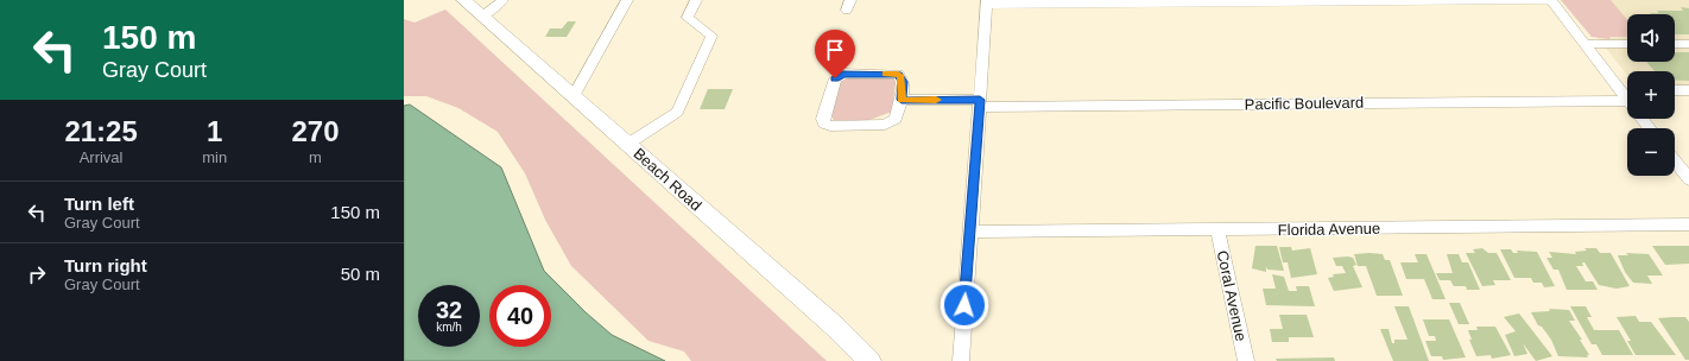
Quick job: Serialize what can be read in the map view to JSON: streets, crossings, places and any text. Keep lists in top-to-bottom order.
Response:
{
  "streets": {
    "main road": ["Beach Road"],
    "street": ["Pacific Boulevard", "Florida Avenue", "Coral Avenue"]
  },
  "crossings": [
    ["Florida Avenue", "Coral Avenue"]
  ],
  "page": {
    "turn": ["150 m", "Gray Court"],
    "map_buttons": ["+", "−"],
    "eta": [
      "21:25",
      "Arrival",
      "1",
      "min",
      "270",
      "m"
    ],
    "list": [
      {
        "name": "Turn left",
        "note": "Gray Court",
        "value": "150 m"
      },
      {
        "name": "Turn right",
        "note": "Gray Court",
        "value": "50 m"
      }
    ],
    "speed": "32 km/h",
    "limit": "40"
  }
}
